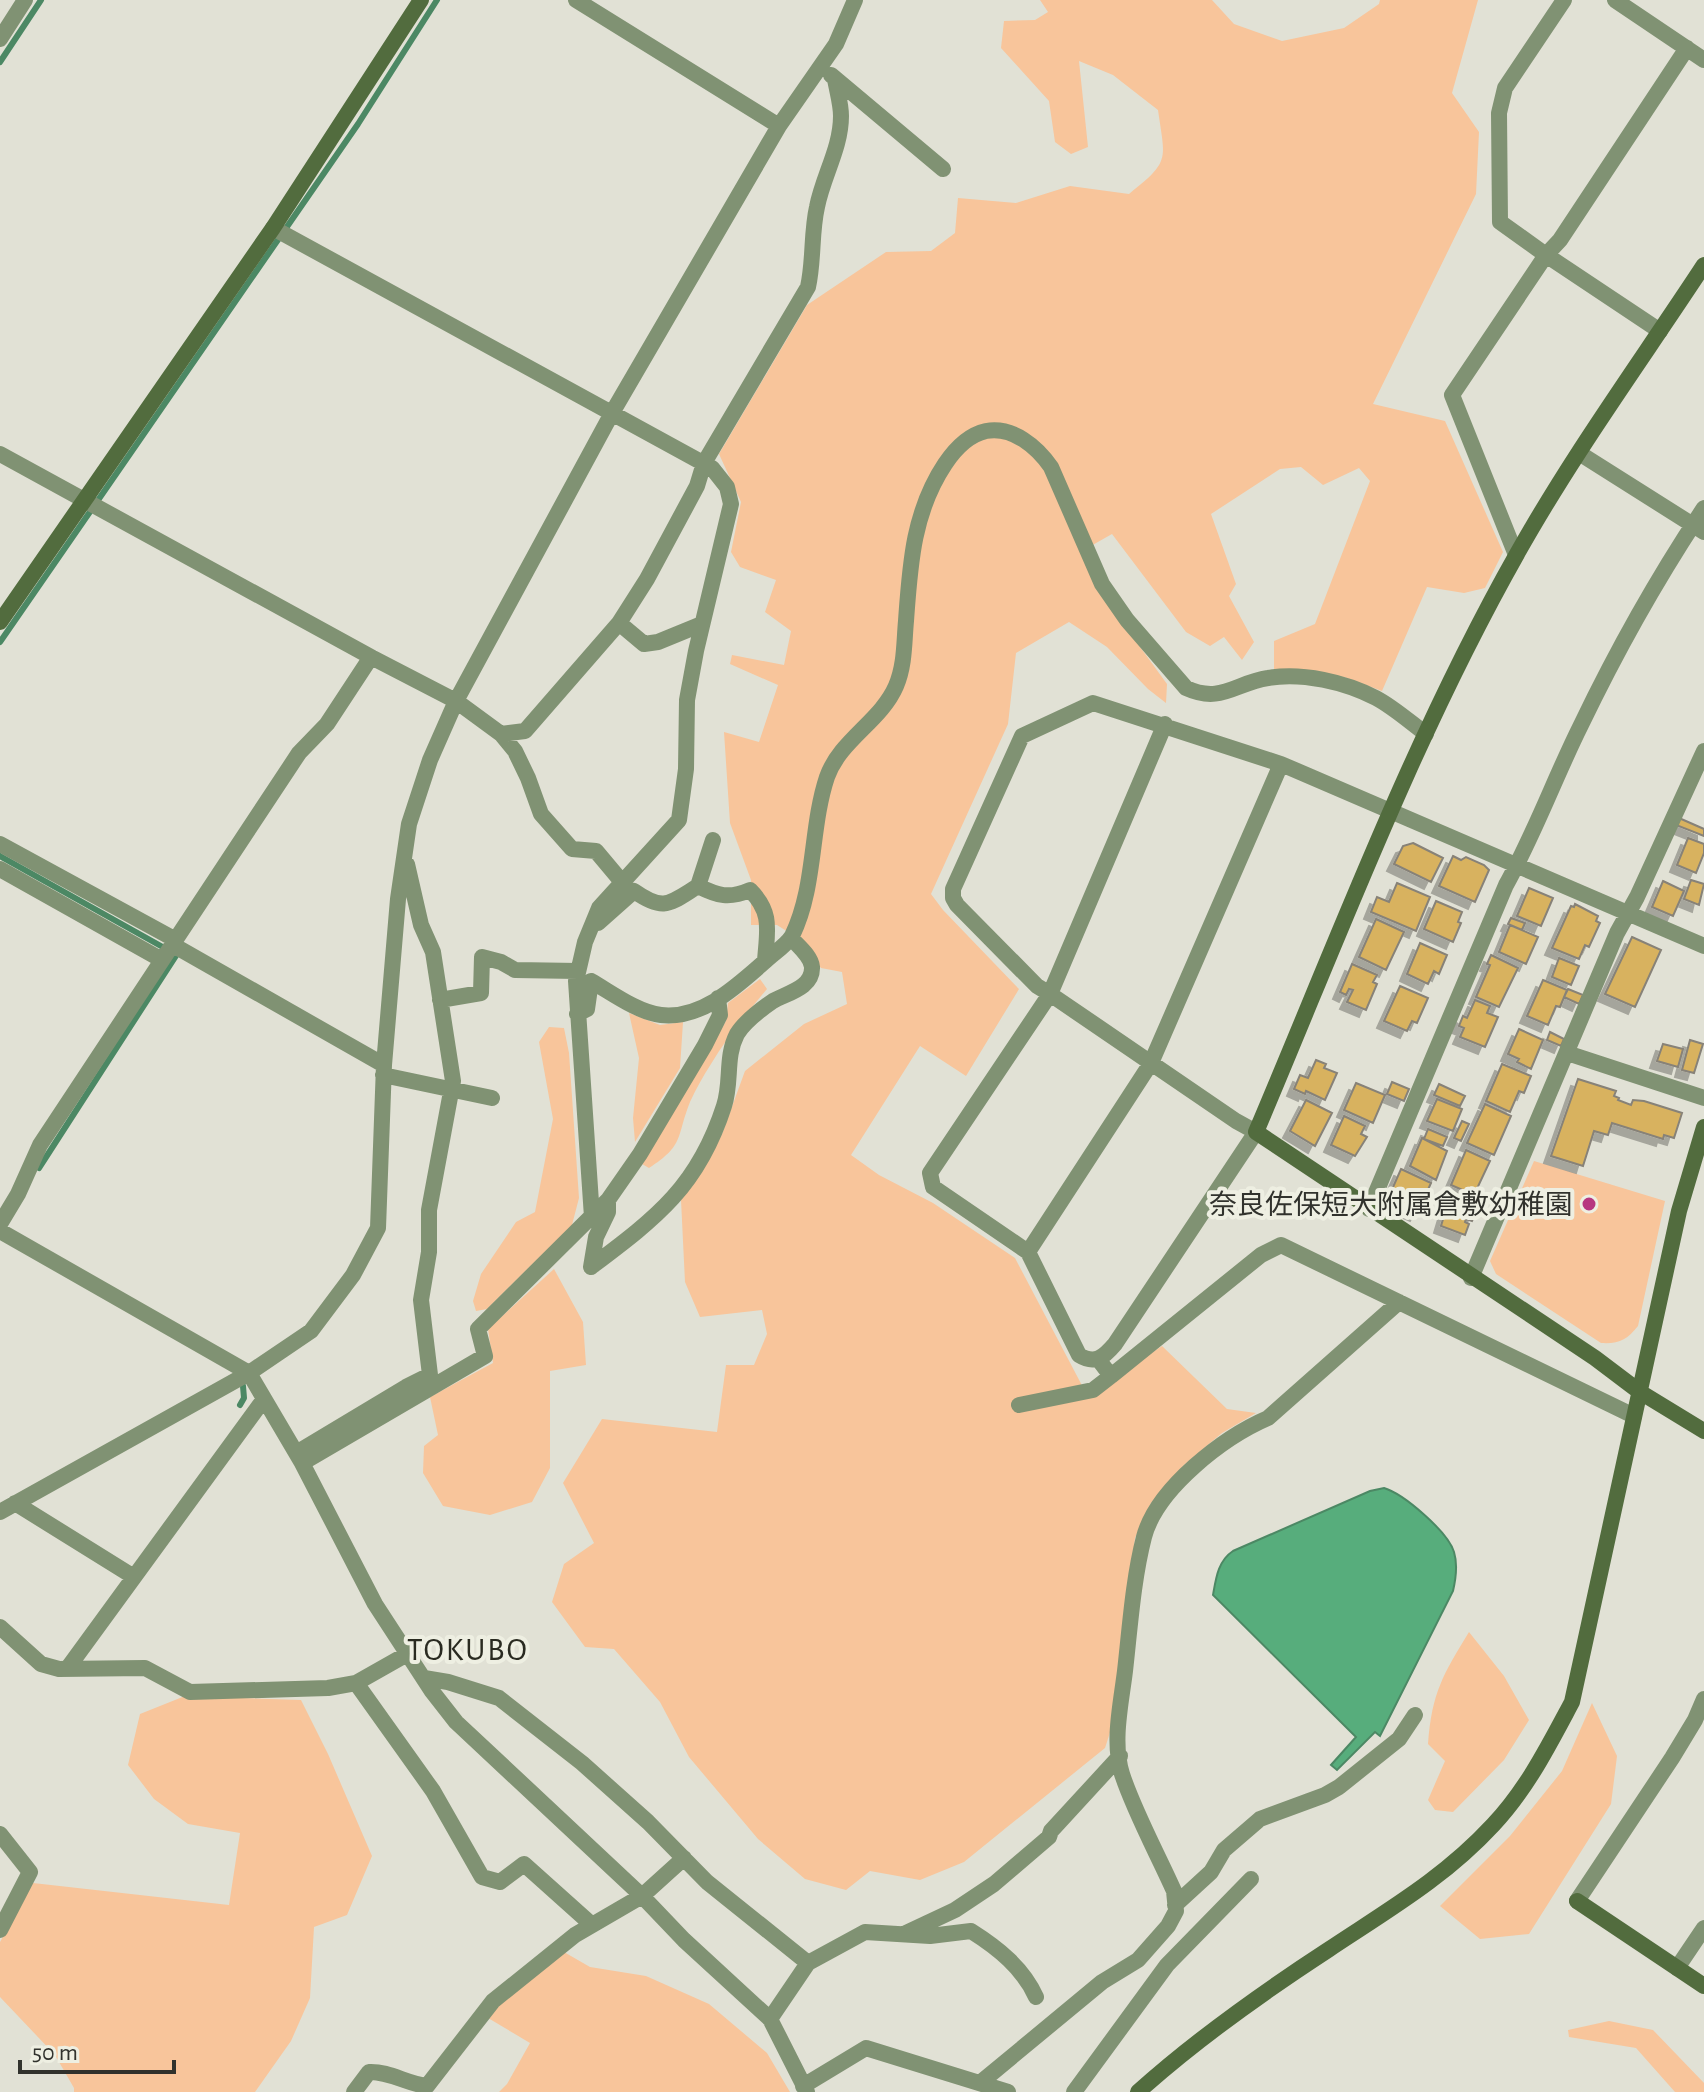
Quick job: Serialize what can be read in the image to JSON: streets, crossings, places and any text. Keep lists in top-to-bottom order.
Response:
{
  "districts": ["TOKUBO"],
  "places": ["奈良佐保短大附属倉敷幼稚園"],
  "scale_bar": "50 m"
}
